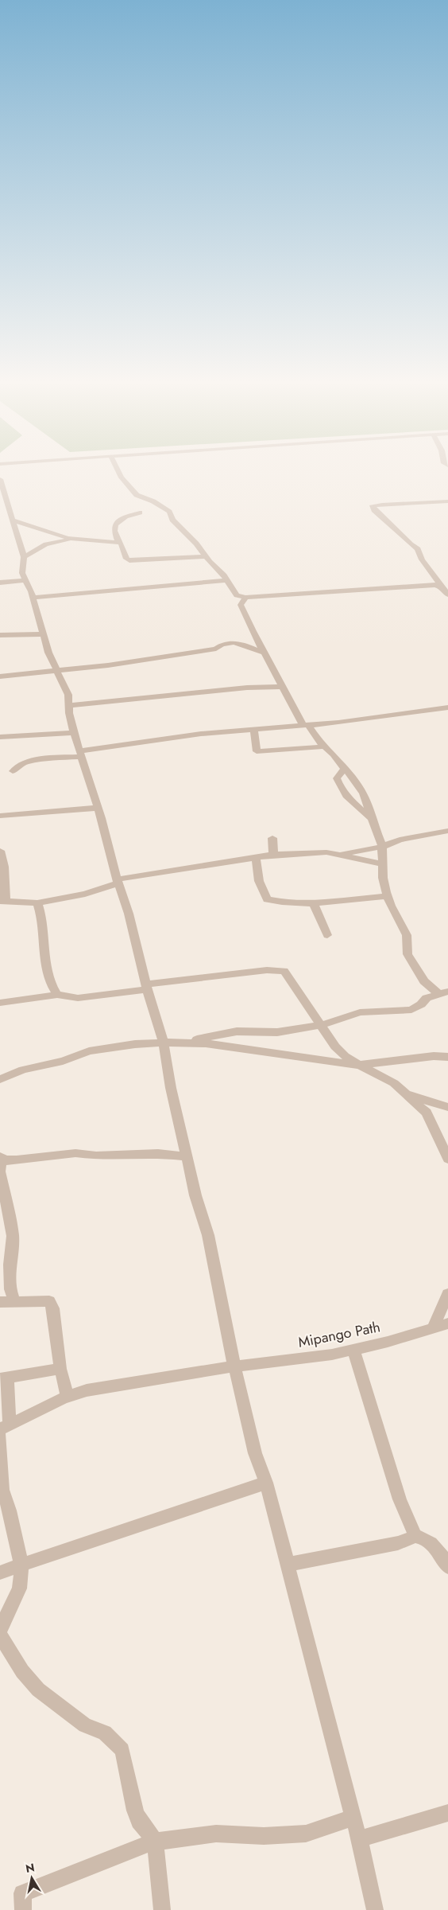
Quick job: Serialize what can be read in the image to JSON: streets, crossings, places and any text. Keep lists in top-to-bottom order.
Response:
{
  "streets": {
    "street": ["Mipango Path"]
  },
  "north": "top"
}
